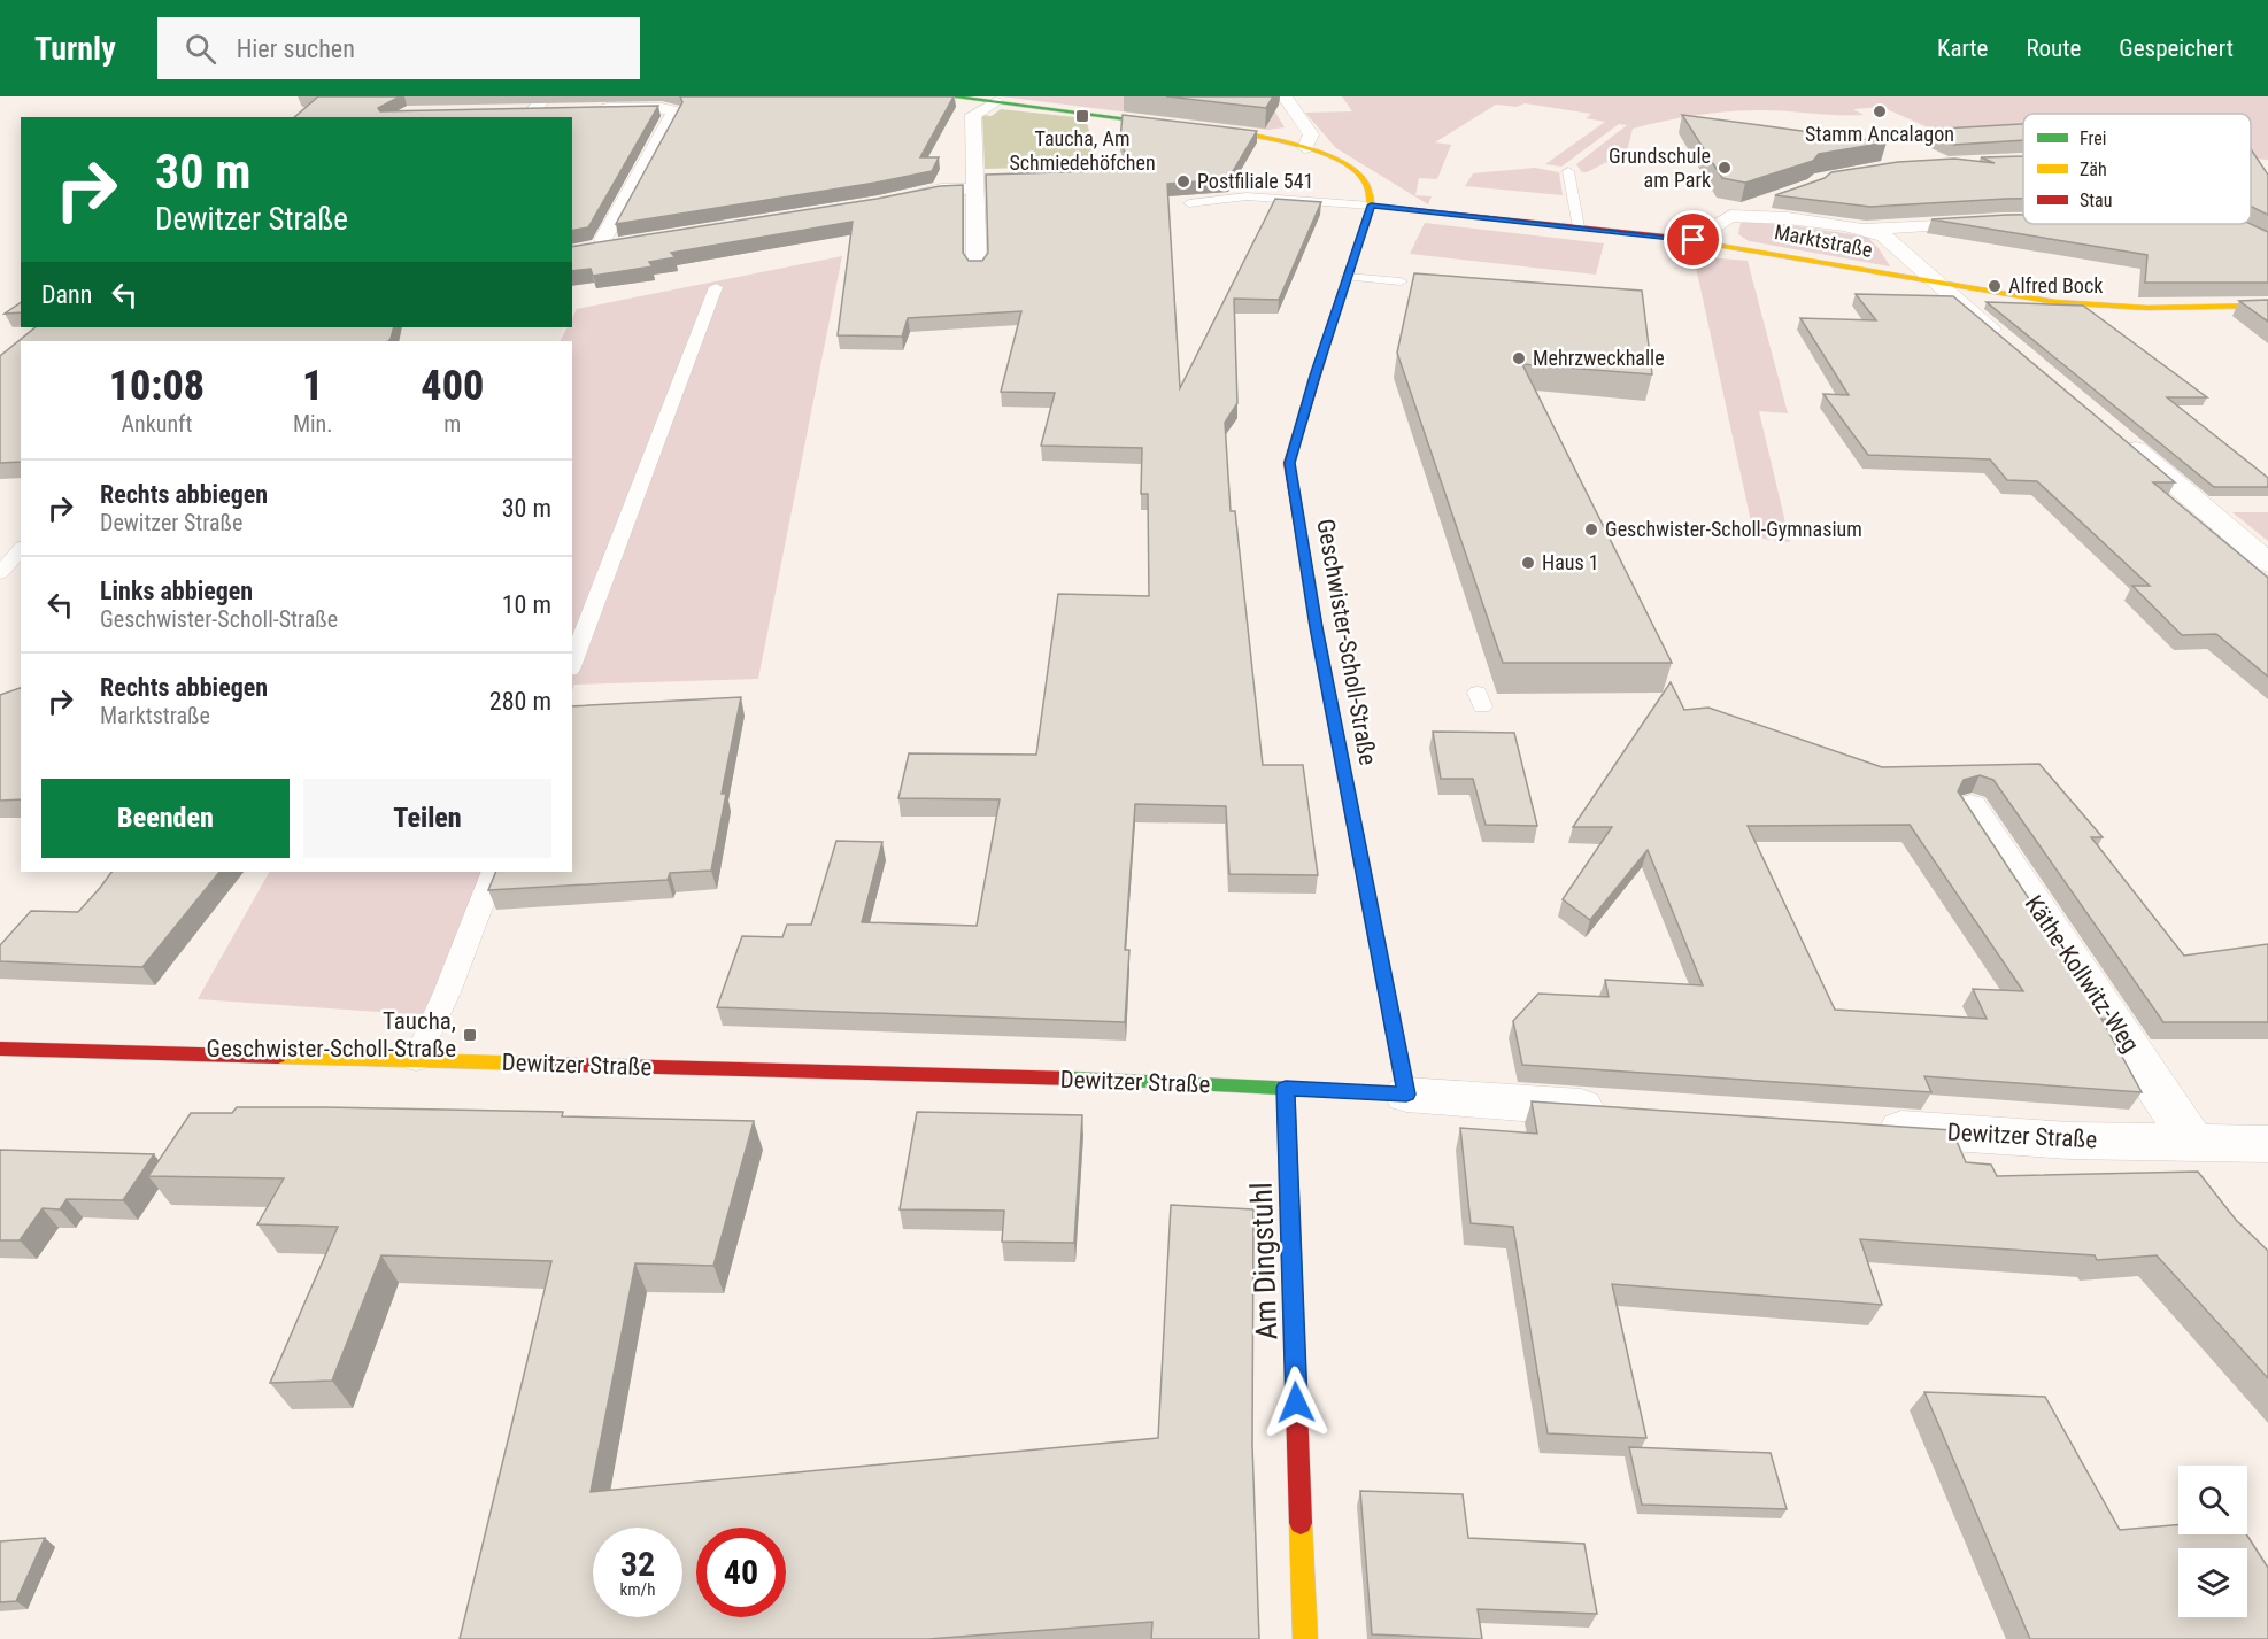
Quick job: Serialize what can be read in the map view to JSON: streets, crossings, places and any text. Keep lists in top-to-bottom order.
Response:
{
  "streets": {
    "street": [
      "Marktstraße",
      "Geschwister-Scholl-Straße",
      "Käthe-Kollwitz-Weg",
      "Dewitzer Straße",
      "Am Dingstuhl"
    ]
  },
  "crossings": [
    ["Marktstraße", "Geschwister-Scholl-Straße"],
    ["Geschwister-Scholl-Straße", "Dewitzer Straße"],
    ["Käthe-Kollwitz-Weg", "Dewitzer Straße"],
    ["Dewitzer Straße", "Am Dingstuhl"]
  ],
  "places": {
    "other": [
      "Stamm Ancalagon",
      "Grundschule am Park",
      "Postfiliale 541",
      "Alfred Bock",
      "Mehrzweckhalle",
      "Geschwister-Scholl-Gymnasium",
      "Haus 1"
    ],
    "transit": ["Taucha, Am Schmiedehöfchen", "Taucha, Geschwister-Scholl-Straße"]
  },
  "legend": ["Frei", "Zäh", "Stau"],
  "page": {
    "header": "Turnly",
    "search": "Hier suchen",
    "nav": ["Karte", "Route", "Gespeichert"],
    "turn": ["30 m", "Dewitzer Straße"],
    "then": "Dann",
    "eta": [
      "10:08",
      "Ankunft",
      "1",
      "Min.",
      "400",
      "m"
    ],
    "list": [
      {
        "name": "Rechts abbiegen",
        "note": "Dewitzer Straße",
        "value": "30 m"
      },
      {
        "name": "Links abbiegen",
        "note": "Geschwister-Scholl-Straße",
        "value": "10 m"
      },
      {
        "name": "Rechts abbiegen",
        "note": "Marktstraße",
        "value": "280 m"
      }
    ],
    "buttons": ["Beenden", "Teilen"],
    "speed": "32 km/h",
    "limit": "40"
  }
}
